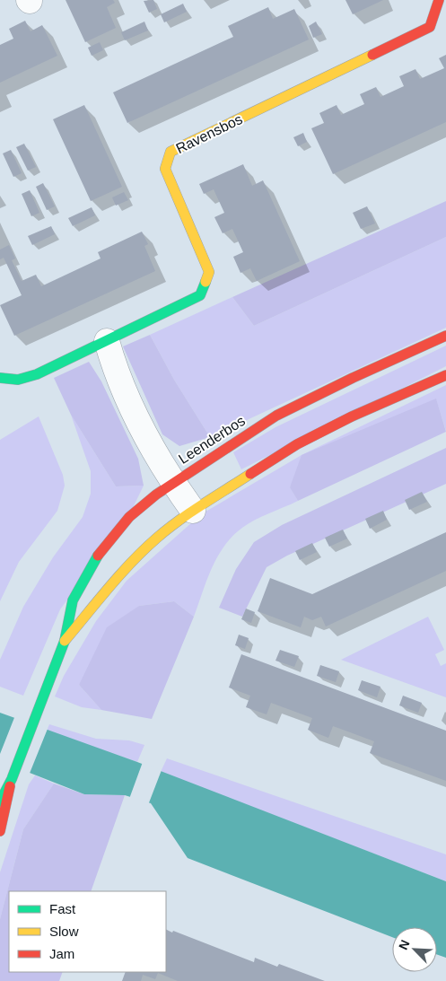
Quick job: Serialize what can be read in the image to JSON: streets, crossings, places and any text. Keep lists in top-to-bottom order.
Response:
{
  "streets": {
    "main road": ["Ravensbos", "Leenderbos"]
  },
  "legend": ["Fast", "Slow", "Jam"],
  "north": "top left"
}
